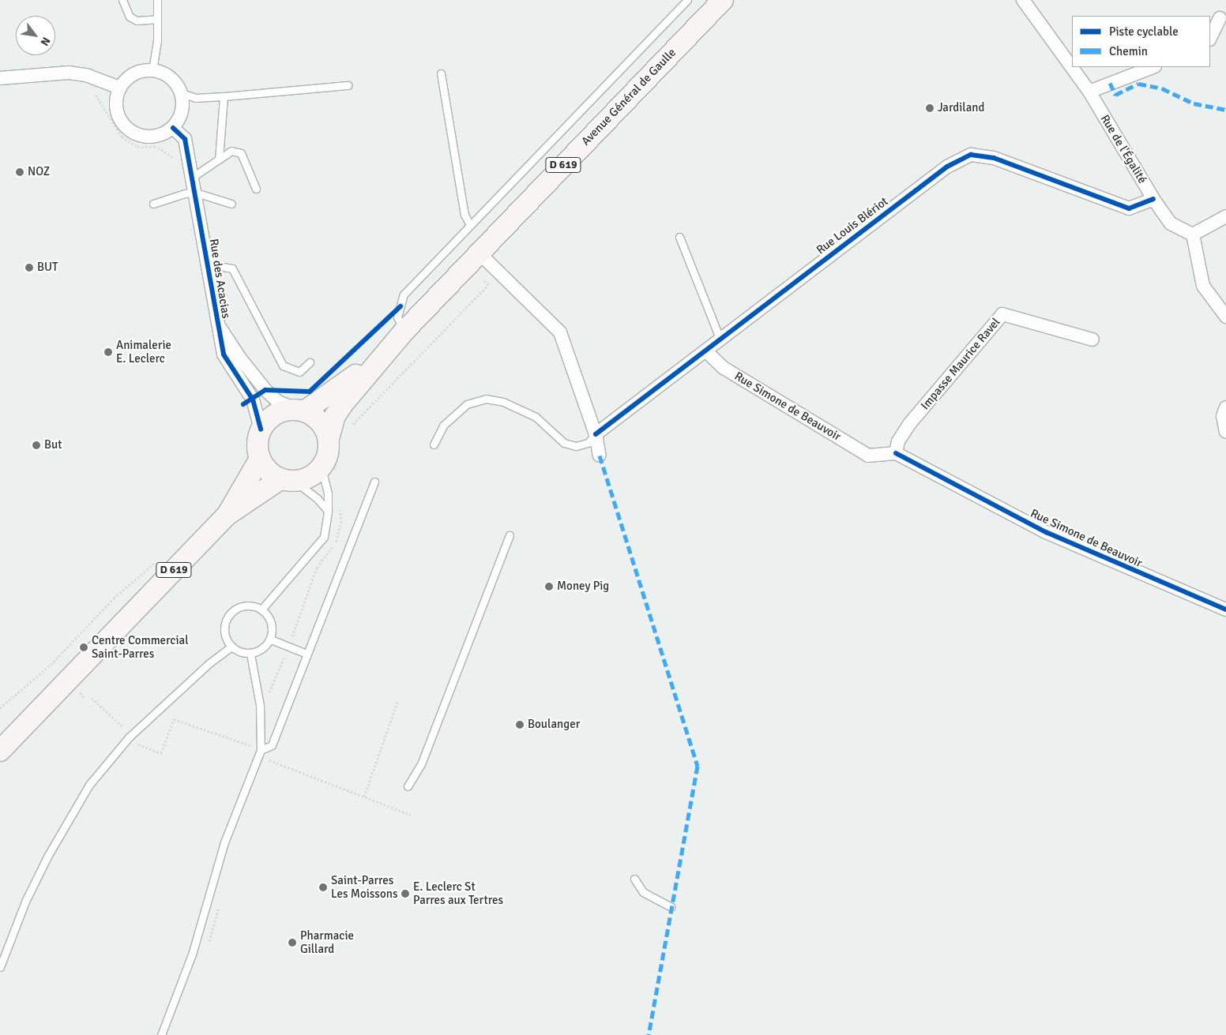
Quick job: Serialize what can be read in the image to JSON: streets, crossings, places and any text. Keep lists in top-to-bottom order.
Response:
{
  "streets": {
    "main road": ["Avenue Général de Gaulle", "D 619"],
    "street": [
      "Rue de l'Égalité",
      "Rue Louis Blériot",
      "Rue des Acacias",
      "Impasse Maurice Ravel",
      "Rue Simone de Beauvoir"
    ]
  },
  "crossings": [
    ["Avenue Général de Gaulle", "D 619"],
    ["Avenue Général de Gaulle", "Rue des Acacias"],
    ["Rue de l'Égalité", "Rue Louis Blériot"],
    ["D 619", "Rue des Acacias"],
    ["Rue Louis Blériot", "Rue Simone de Beauvoir"],
    ["Impasse Maurice Ravel", "Rue Simone de Beauvoir"]
  ],
  "places": [
    "Jardiland",
    "NOZ",
    "BUT",
    "Animalerie E. Leclerc",
    "But",
    "Money Pig",
    "Centre Commercial Saint-Parres",
    "Boulanger",
    "Saint-Parres Les Moissons",
    "E. Leclerc St Parres aux Tertres",
    "Pharmacie Gillard"
  ],
  "legend": ["Piste cyclable", "Chemin"],
  "north": "bottom right"
}
